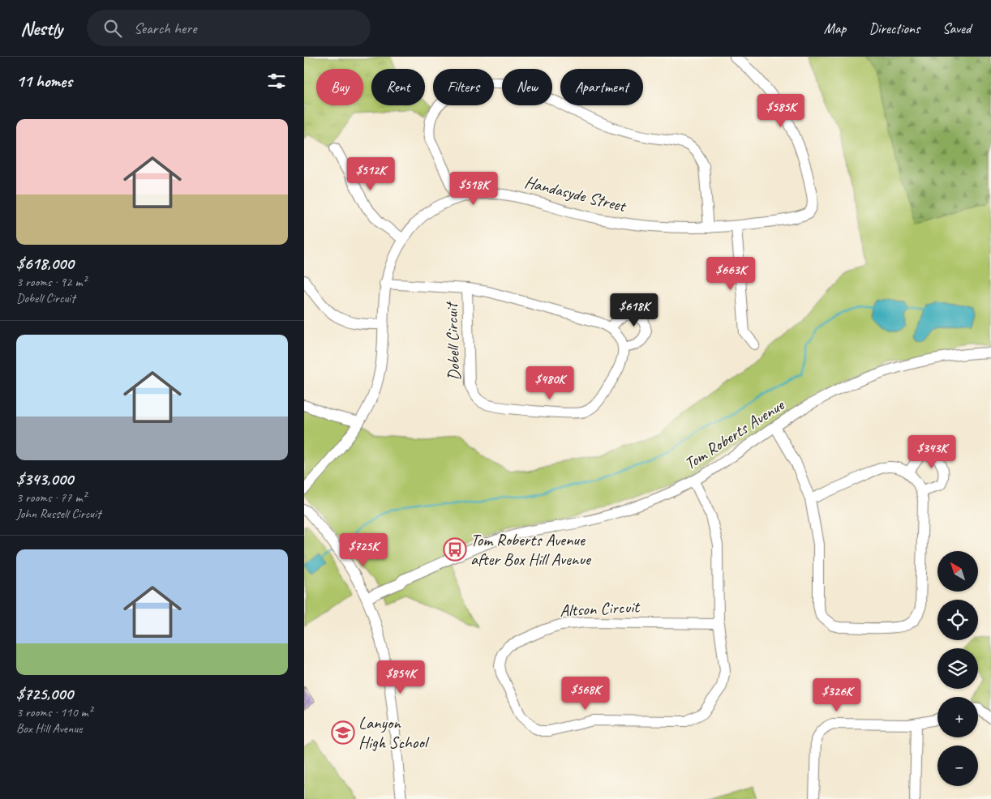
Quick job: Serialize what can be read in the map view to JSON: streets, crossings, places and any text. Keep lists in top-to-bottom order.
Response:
{
  "streets": {
    "street": [
      "Handasyde Street",
      "Dobell Circuit",
      "Tom Roberts Avenue",
      "Altson Circuit"
    ]
  },
  "crossings": [
    ["Handasyde Street", "Dobell Circuit"],
    ["Tom Roberts Avenue", "Altson Circuit"]
  ],
  "places": {
    "bus stop": ["Tom Roberts Avenue after Box Hill Avenue"],
    "school or university": ["Lanyon High School"]
  },
  "north": "top left",
  "page": {
    "header": "Nestly",
    "search": "Search here",
    "nav": ["Map", "Directions", "Saved"],
    "heading": "11 homes",
    "chip": [
      "Buy",
      "Rent",
      "Filters",
      "New",
      "Apartment"
    ],
    "price": [
      "$585K",
      "$512K",
      "$518K",
      "$663K",
      "$618K",
      "$480K",
      "$343K",
      "$725K",
      "$854K",
      "$568K",
      "$326K"
    ],
    "list": [
      {
        "name": "$618,000",
        "note": "3 rooms · 92 m² · Dobell Circuit"
      },
      {
        "name": "$343,000",
        "note": "3 rooms · 77 m² · John Russell Circuit"
      },
      {
        "name": "$725,000",
        "note": "3 rooms · 110 m² · Box Hill Avenue"
      }
    ],
    "map_buttons": ["+", "−"]
  }
}
